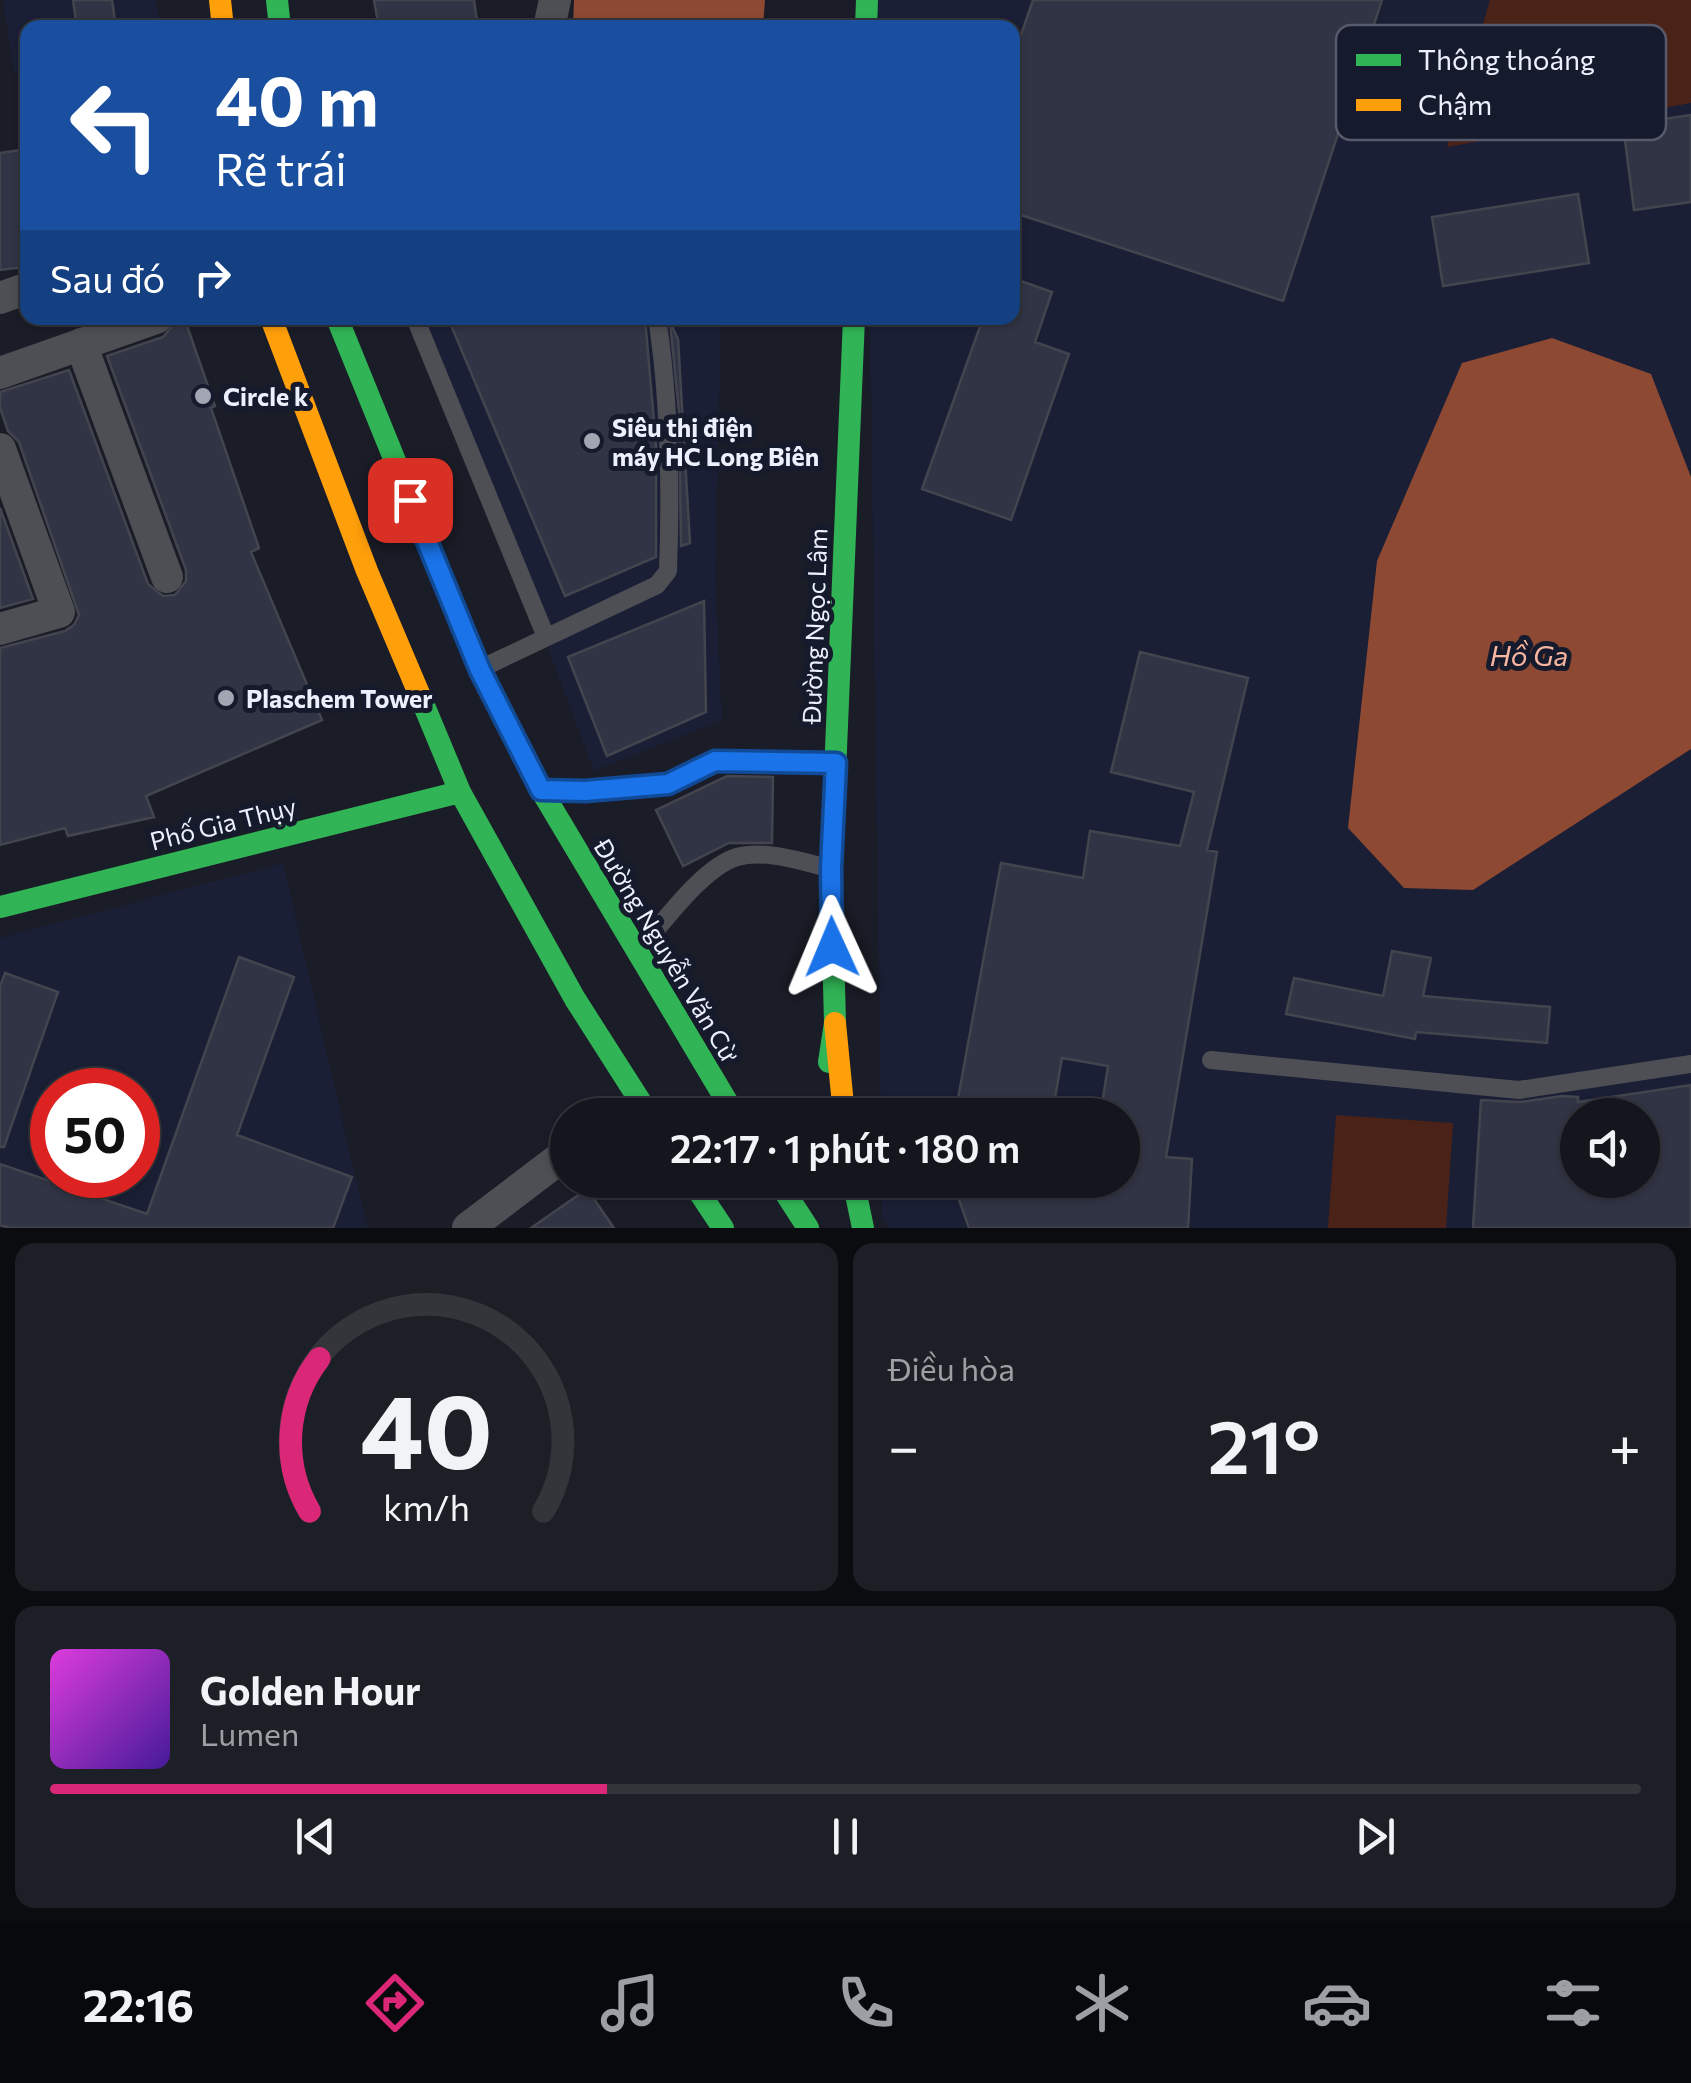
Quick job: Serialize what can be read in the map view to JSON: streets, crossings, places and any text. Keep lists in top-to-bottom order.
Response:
{
  "streets": {
    "main road": ["Đường Ngọc Lâm", "Phố Gia Thụy", "Đường Nguyễn Văn Cừ"]
  },
  "water": ["Hồ Ga"],
  "places": ["Circle k", "Siêu thị điện máy HC Long Biên", "Plaschem Tower"],
  "legend": ["Thông thoáng", "Chậm"],
  "page": {
    "turn": ["40 m", "Rẽ trái"],
    "then": "Sau đó",
    "limit": "50",
    "trip": "22:17 · 1 phút · 180 m",
    "tile": "Điều hòa",
    "heat": ["−", "21°", "+"],
    "song": ["Golden Hour", "Lumen"],
    "tabs": "22:16",
    "gauge": ["40", "km/h"]
  }
}
